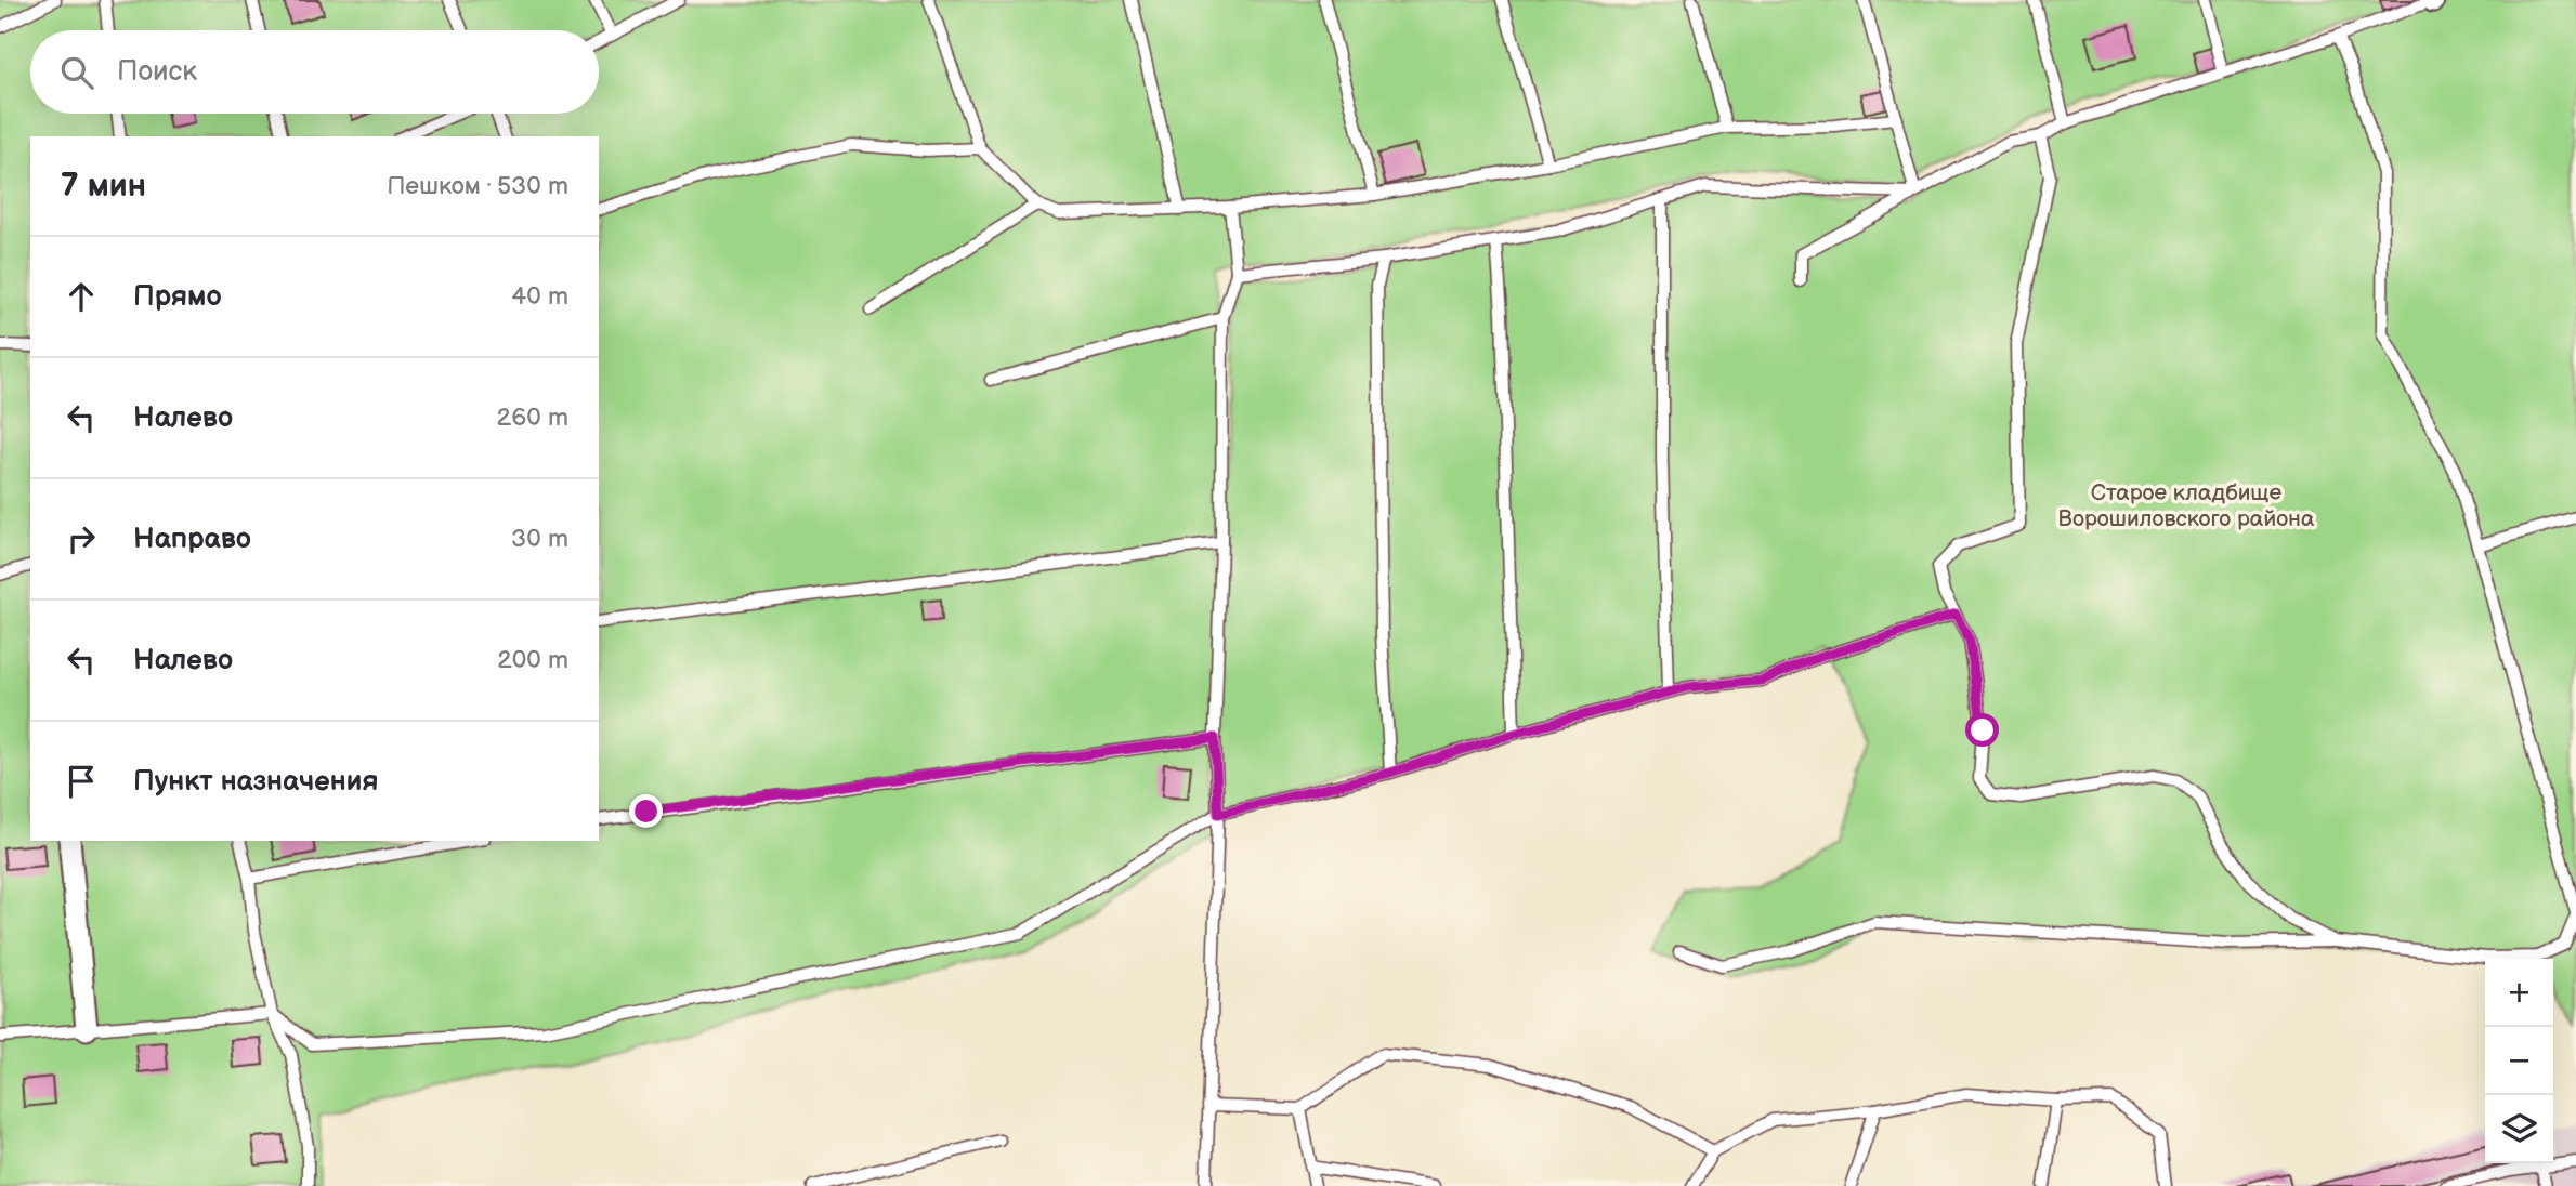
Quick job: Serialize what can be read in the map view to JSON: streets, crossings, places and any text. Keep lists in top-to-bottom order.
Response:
{
  "parks": ["Старое кладбище Ворошиловского района"],
  "page": {
    "search": "Поиск",
    "heading": ["7 мин", "Пешком · 530 m"],
    "list": [
      ["Прямо", "40 m"],
      ["Налево", "260 m"],
      ["Направо", "30 m"],
      ["Налево", "200 m"],
      "Пункт назначения"
    ],
    "map_buttons": ["+", "−"]
  }
}
